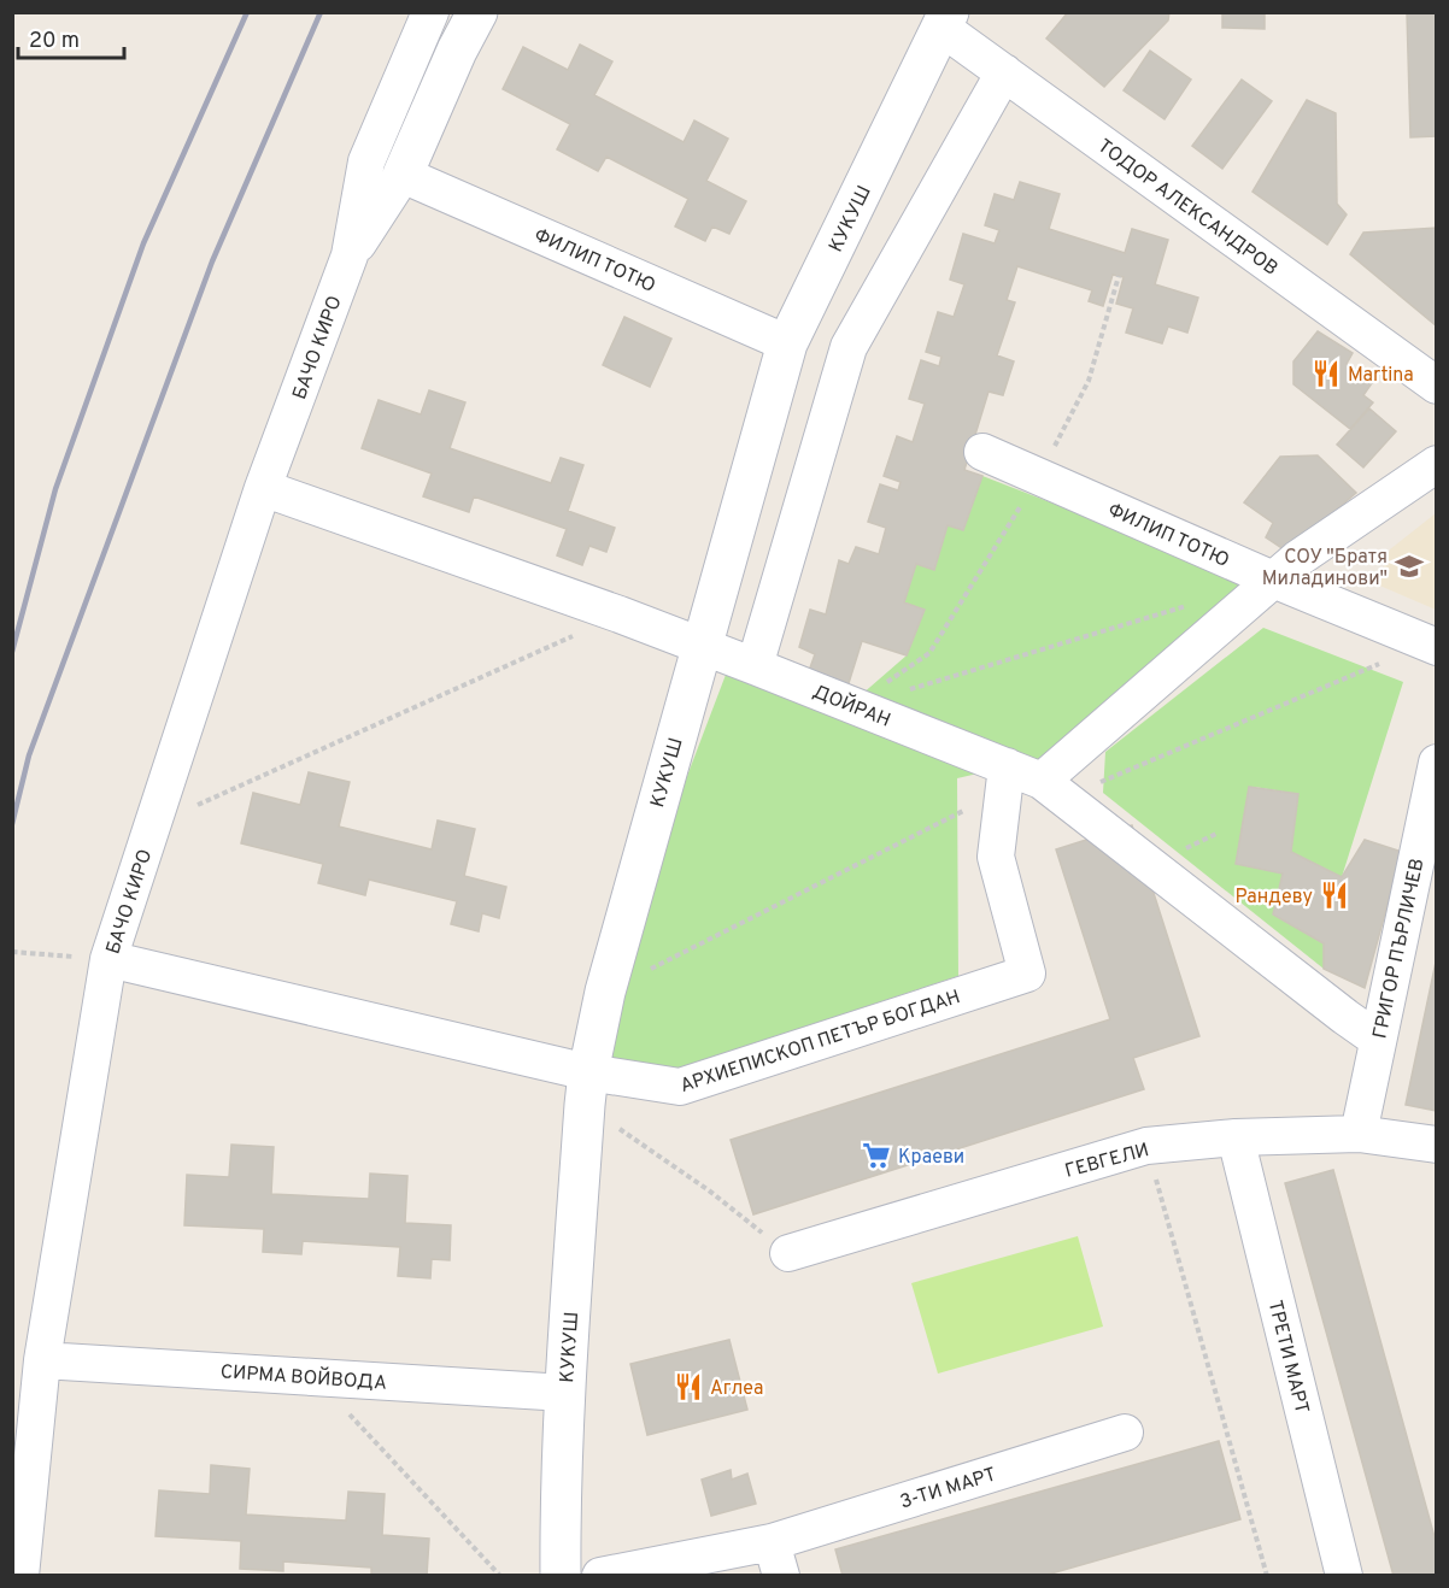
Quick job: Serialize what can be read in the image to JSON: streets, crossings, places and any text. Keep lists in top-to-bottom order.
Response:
{
  "streets": {
    "street": [
      "ТОДОР АЛЕКСАНДРОВ",
      "КУКУШ",
      "ФИЛИП ТОТЮ",
      "БАЧО КИРО",
      "ДОЙРАН",
      "ГРИГОР ПЪРЛИЧЕВ",
      "АРХИЕПИСКОП ПЕТЪР БОГДАН",
      "ГЕВГЕЛИ",
      "ТРЕТИ МАРТ",
      "СИРМА ВОЙВОДА",
      "3-ТИ МАРТ"
    ]
  },
  "crossings": [
    ["ТОДОР АЛЕКСАНДРОВ", "КУКУШ"],
    ["КУКУШ", "ФИЛИП ТОТЮ"],
    ["КУКУШ", "ДОЙРАН"],
    ["КУКУШ", "АРХИЕПИСКОП ПЕТЪР БОГДАН"],
    ["КУКУШ", "СИРМА ВОЙВОДА"],
    ["ФИЛИП ТОТЮ", "БАЧО КИРО"],
    ["БАЧО КИРО", "ДОЙРАН"],
    ["БАЧО КИРО", "АРХИЕПИСКОП ПЕТЪР БОГДАН"],
    ["БАЧО КИРО", "СИРМА ВОЙВОДА"],
    ["ДОЙРАН", "ГРИГОР ПЪРЛИЧЕВ"],
    ["ДОЙРАН", "АРХИЕПИСКОП ПЕТЪР БОГДАН"],
    ["ГРИГОР ПЪРЛИЧЕВ", "ГЕВГЕЛИ"],
    ["ГЕВГЕЛИ", "ТРЕТИ МАРТ"]
  ],
  "places": {
    "restaurant": ["Martina", "Рандеву", "Аглеа"],
    "school or university": ["СОУ \"Братя Миладинови\""],
    "supermarket": ["Краеви"]
  },
  "scale_bar": "20 m"
}
